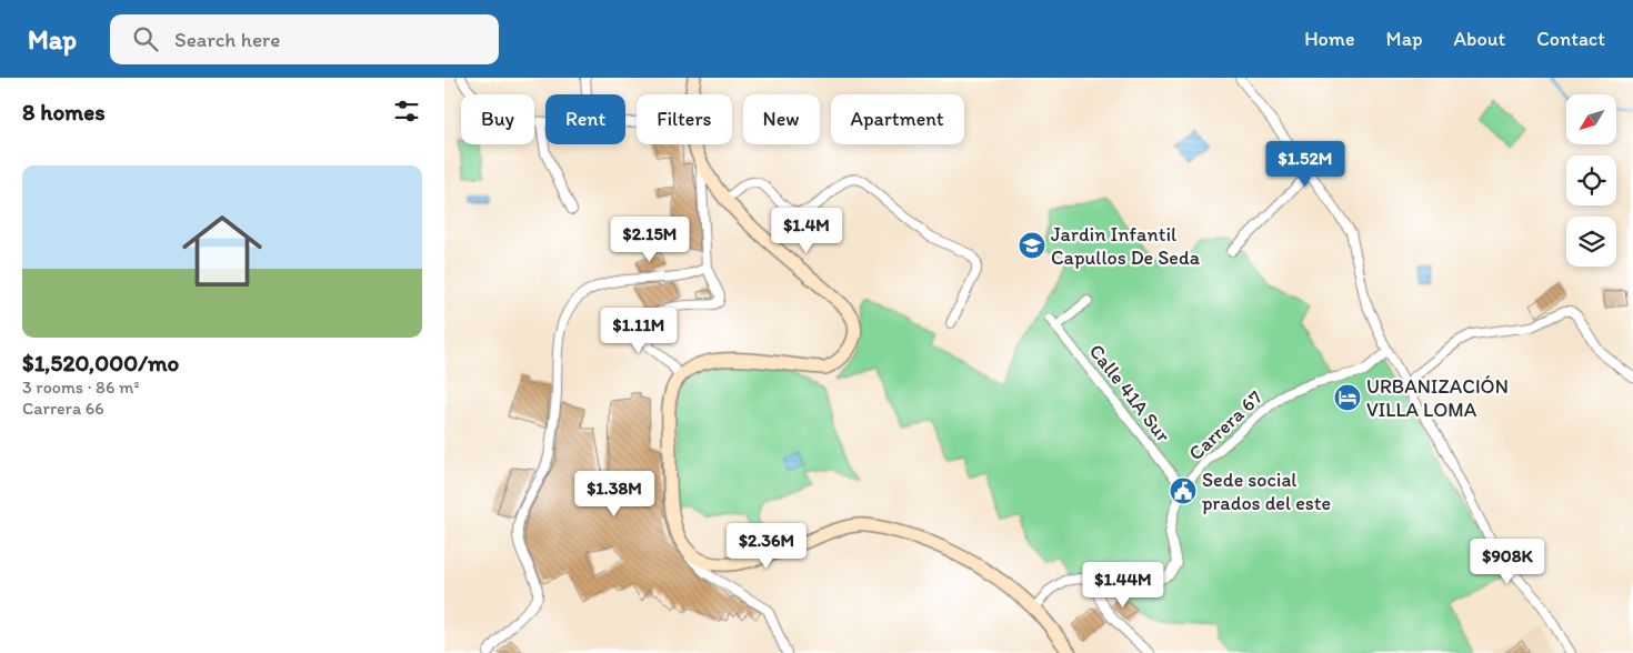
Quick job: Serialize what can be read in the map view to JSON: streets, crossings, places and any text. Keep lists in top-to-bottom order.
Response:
{
  "streets": {
    "street": ["Calle 41A Sur", "Carrera 67"]
  },
  "crossings": [
    ["Calle 41A Sur", "Carrera 67"]
  ],
  "places": {
    "school or university": ["Jardin Infantil Capullos De Seda"],
    "hotel": ["URBANIZACIÓN VILLA LOMA"],
    "public building": ["Sede social prados del este"]
  },
  "north": "bottom left",
  "page": {
    "header": "Map",
    "search": "Search here",
    "nav": [
      "Home",
      "Map",
      "About",
      "Contact"
    ],
    "heading": "8 homes",
    "chip": [
      "Buy",
      "Rent",
      "Filters",
      "New",
      "Apartment"
    ],
    "price": [
      "$1.52M",
      "$1.4M",
      "$2.15M",
      "$1.11M",
      "$1.38M",
      "$2.36M",
      "$908K",
      "$1.44M"
    ],
    "list": [
      {
        "name": "$1,520,000/mo",
        "note": "3 rooms · 86 m² · Carrera 66"
      }
    ]
  }
}
